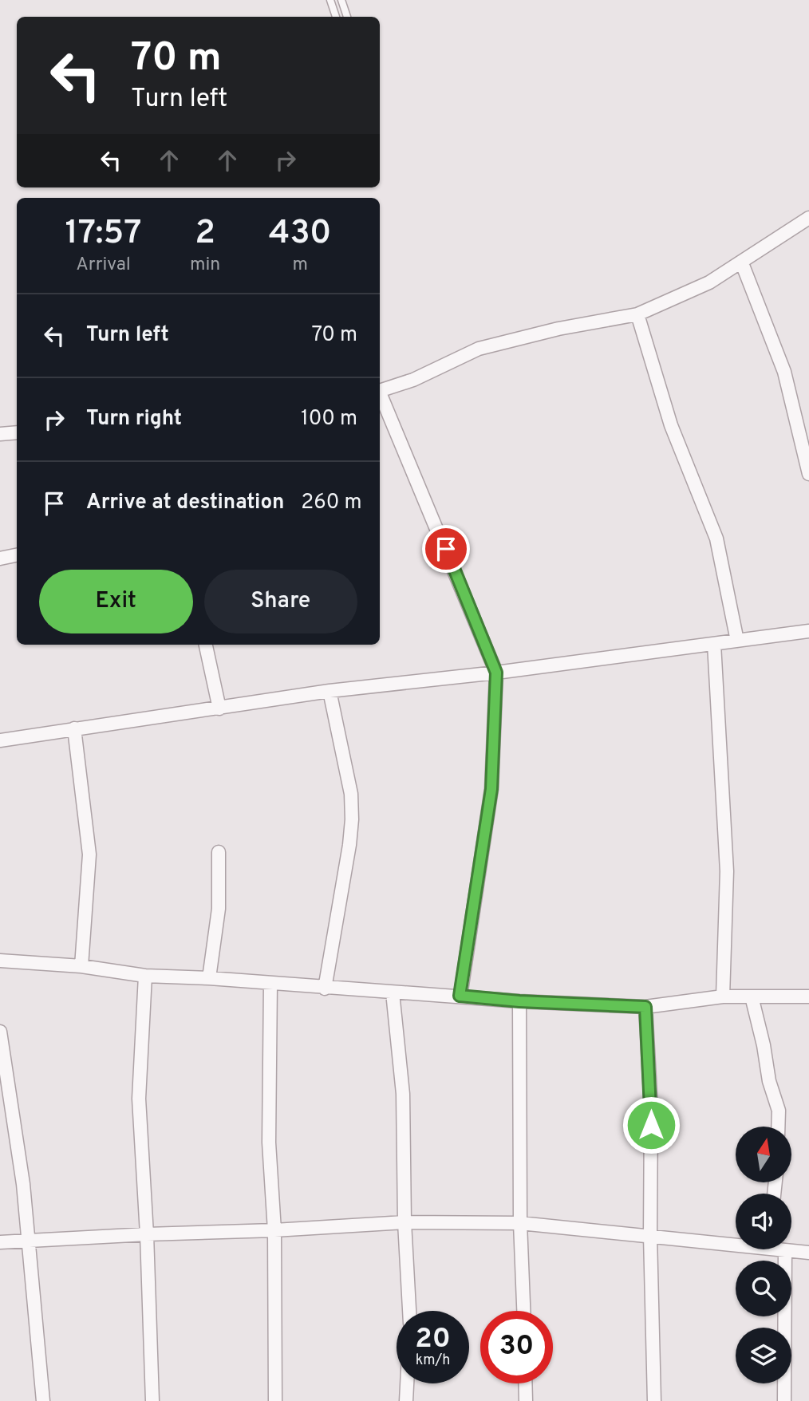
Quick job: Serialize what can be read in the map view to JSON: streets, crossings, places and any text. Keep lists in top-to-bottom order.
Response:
{
  "north": "top",
  "page": {
    "turn": ["70 m", "Turn left"],
    "eta": [
      "17:57",
      "Arrival",
      "2",
      "min",
      "430",
      "m"
    ],
    "list": [
      {
        "name": "Turn left",
        "value": "70 m"
      },
      {
        "name": "Turn right",
        "value": "100 m"
      },
      {
        "name": "Arrive at destination",
        "value": "260 m"
      }
    ],
    "buttons": ["Exit", "Share"],
    "speed": "20 km/h",
    "limit": "30"
  }
}
